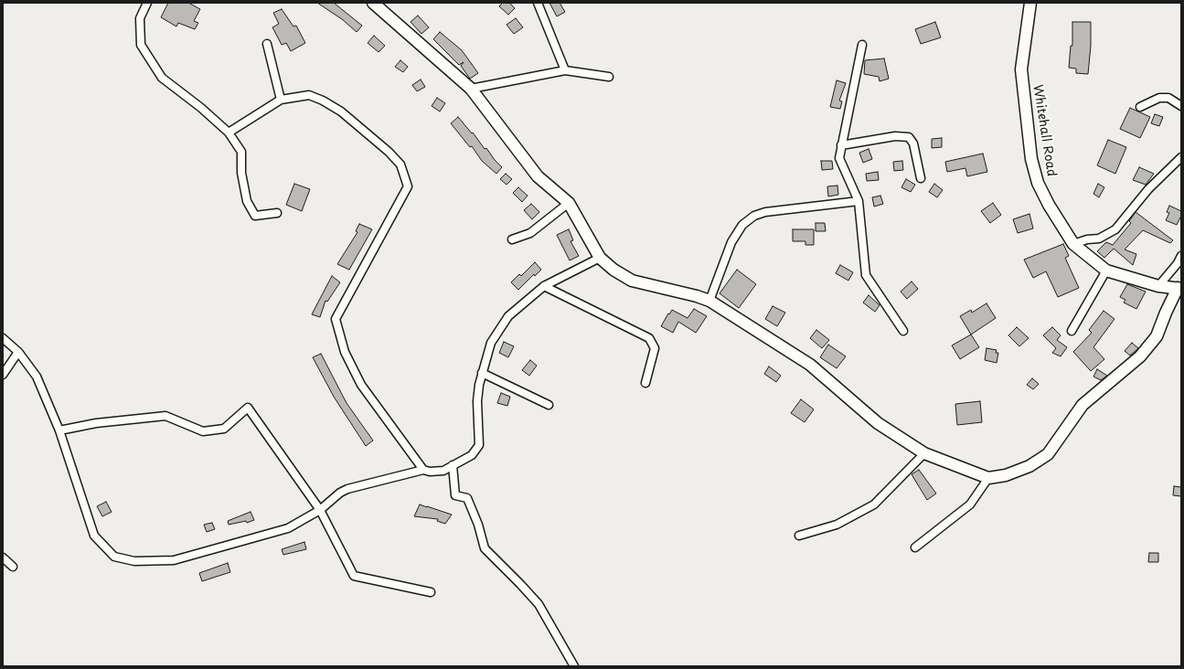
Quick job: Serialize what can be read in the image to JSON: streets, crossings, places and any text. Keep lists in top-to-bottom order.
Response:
{
  "streets": {
    "street": ["Whitehall Road"]
  }
}
